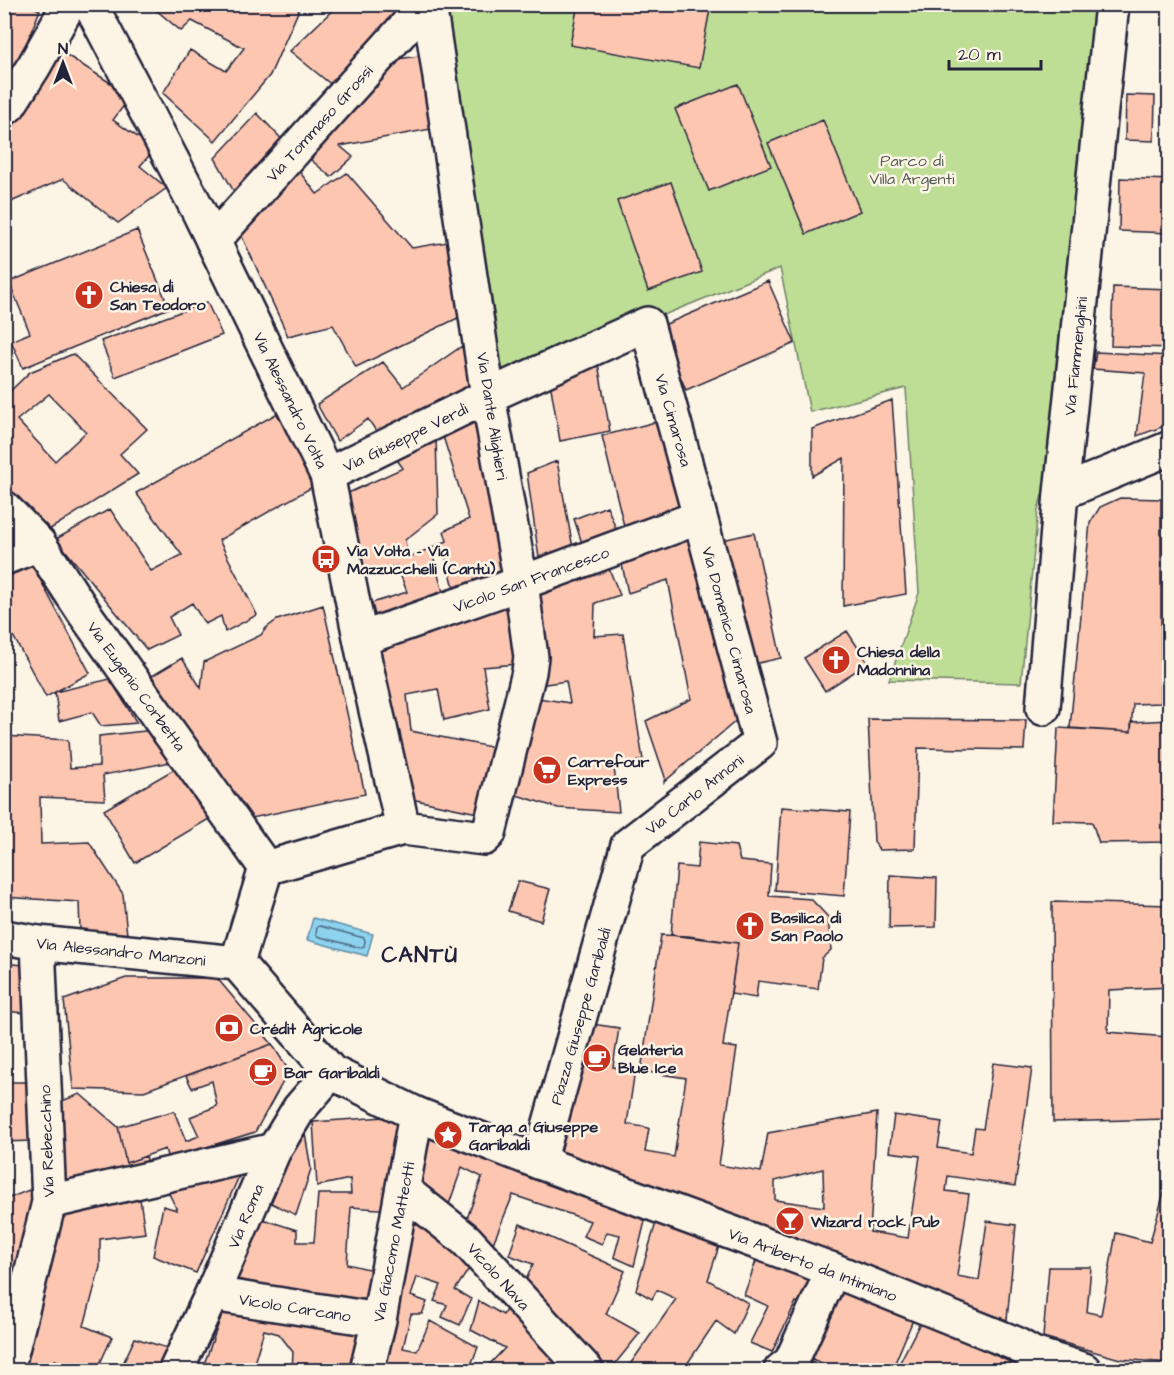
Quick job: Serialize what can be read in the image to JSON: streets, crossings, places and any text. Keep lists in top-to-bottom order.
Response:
{
  "streets": {
    "street": [
      "Via Tommaso Grossi",
      "Via Fiammenghini",
      "Via Alessandro Volta",
      "Via Dante Alighieri",
      "Via Cimarosa",
      "Via Giuseppe Verdi",
      "Vicolo San Francesco",
      "Via Domenico Cimarosa",
      "Via Eugenio Corbetta",
      "Via Carlo Annoni",
      "Via Alessandro Manzoni",
      "Piazza Giuseppe Garibaldi",
      "Via Rebecchino",
      "Via Roma",
      "Via Giacomo Matteotti",
      "Via Ariberto da Intimiano",
      "Vicolo Nava",
      "Vicolo Carcano"
    ]
  },
  "crossings": [
    ["Via Tommaso Grossi", "Via Alessandro Volta"],
    ["Via Tommaso Grossi", "Via Dante Alighieri"],
    ["Via Alessandro Volta", "Via Dante Alighieri"],
    ["Via Alessandro Volta", "Via Giuseppe Verdi"],
    ["Via Alessandro Volta", "Vicolo San Francesco"],
    ["Via Dante Alighieri", "Via Giuseppe Verdi"],
    ["Via Dante Alighieri", "Vicolo San Francesco"],
    ["Via Cimarosa", "Via Giuseppe Verdi"],
    ["Via Cimarosa", "Vicolo San Francesco"],
    ["Via Cimarosa", "Via Domenico Cimarosa"],
    ["Vicolo San Francesco", "Via Domenico Cimarosa"],
    ["Via Domenico Cimarosa", "Via Carlo Annoni"],
    ["Via Carlo Annoni", "Piazza Giuseppe Garibaldi"],
    ["Via Alessandro Manzoni", "Via Rebecchino"],
    ["Piazza Giuseppe Garibaldi", "Via Ariberto da Intimiano"],
    ["Via Roma", "Vicolo Carcano"],
    ["Via Giacomo Matteotti", "Vicolo Nava"],
    ["Via Giacomo Matteotti", "Vicolo Carcano"]
  ],
  "districts": ["CANTÙ"],
  "parks": ["Parco di Villa Argenti"],
  "places": {
    "church": ["Chiesa di San Teodoro", "Chiesa della Madonnina", "Basilica di San Paolo"],
    "bus stop": ["Via Volta - Via Mazzucchelli (Cantù)"],
    "supermarket": ["Carrefour Express"],
    "bank": ["Crédit Agricole"],
    "cafe": ["Gelateria Blue Ice", "Bar Garibaldi"],
    "place": ["Targa a Giuseppe Garibaldi"],
    "bar": ["Wizard rock Pub"]
  },
  "scale_bar": "20 m",
  "north": "top"
}
